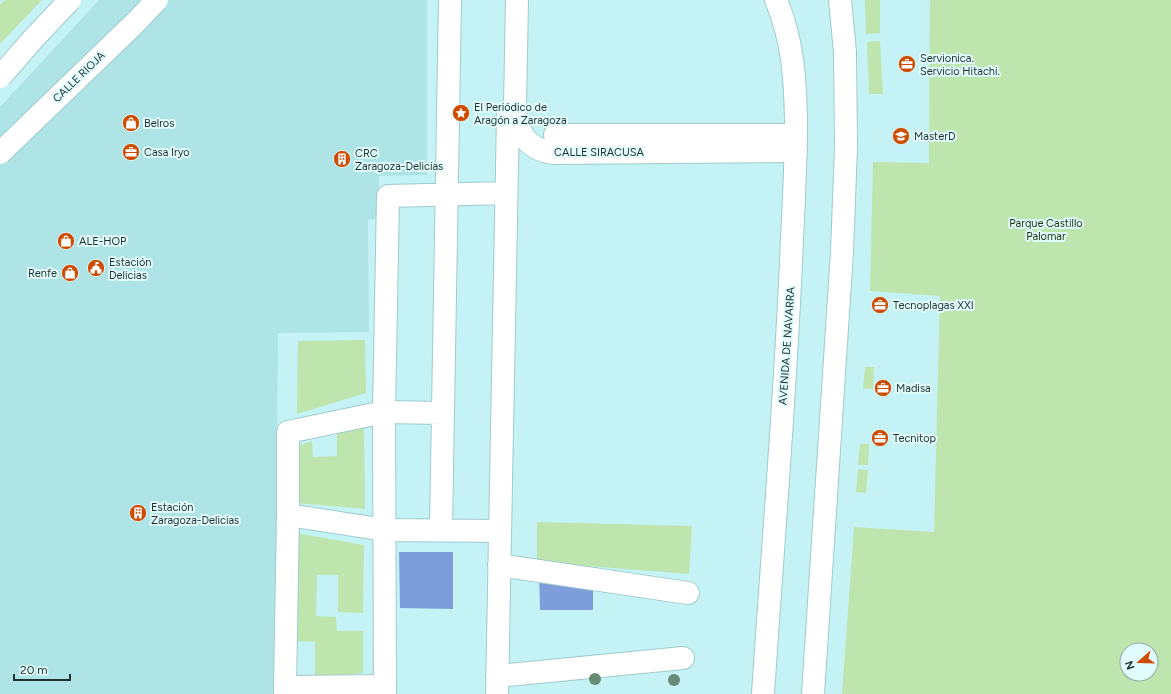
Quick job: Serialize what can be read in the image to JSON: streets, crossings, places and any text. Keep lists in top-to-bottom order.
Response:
{
  "streets": {
    "street": ["CALLE RIOJA", "CALLE SIRACUSA", "AVENIDA DE NAVARRA"]
  },
  "crossings": [
    ["CALLE SIRACUSA", "AVENIDA DE NAVARRA"]
  ],
  "parks": ["Parque Castillo Palomar"],
  "places": {
    "office": [
      "Servionica. Servicio Hitachi.",
      "Casa Iryo",
      "Tecnoplagas XXI",
      "Madisa",
      "Tecnitop"
    ],
    "place": ["El Periódico de Aragón a Zaragoza"],
    "shop": ["Belros", "ALE-HOP", "Renfe"],
    "school or university": ["MasterD"],
    "building": ["CRC Zaragoza-Delicias", "Estación Zaragoza-Delicias"],
    "public building": ["Estación Delicias"]
  },
  "scale_bar": "20 m",
  "north": "left"
}
